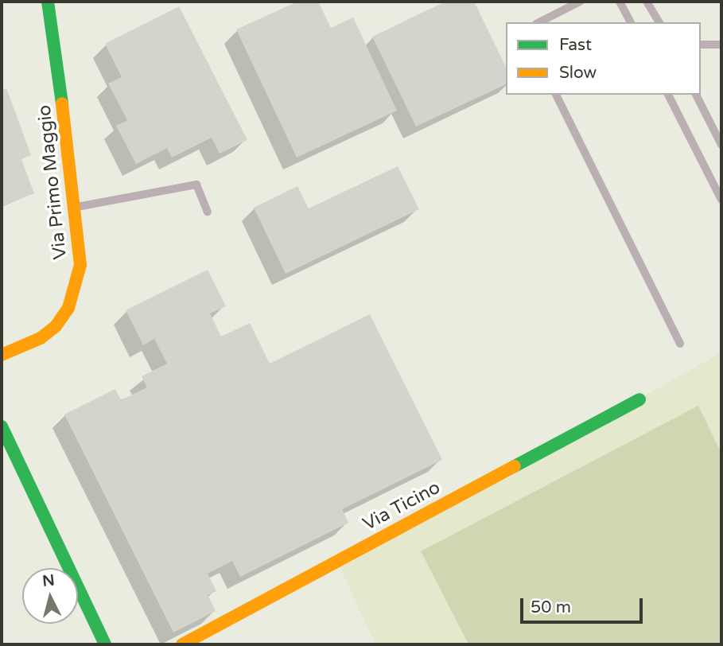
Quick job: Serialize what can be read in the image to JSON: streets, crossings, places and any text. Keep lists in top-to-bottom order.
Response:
{
  "streets": {
    "street": ["Via Primo Maggio", "Via Ticino"]
  },
  "legend": ["Fast", "Slow"],
  "scale_bar": "50 m",
  "north": "top"
}
